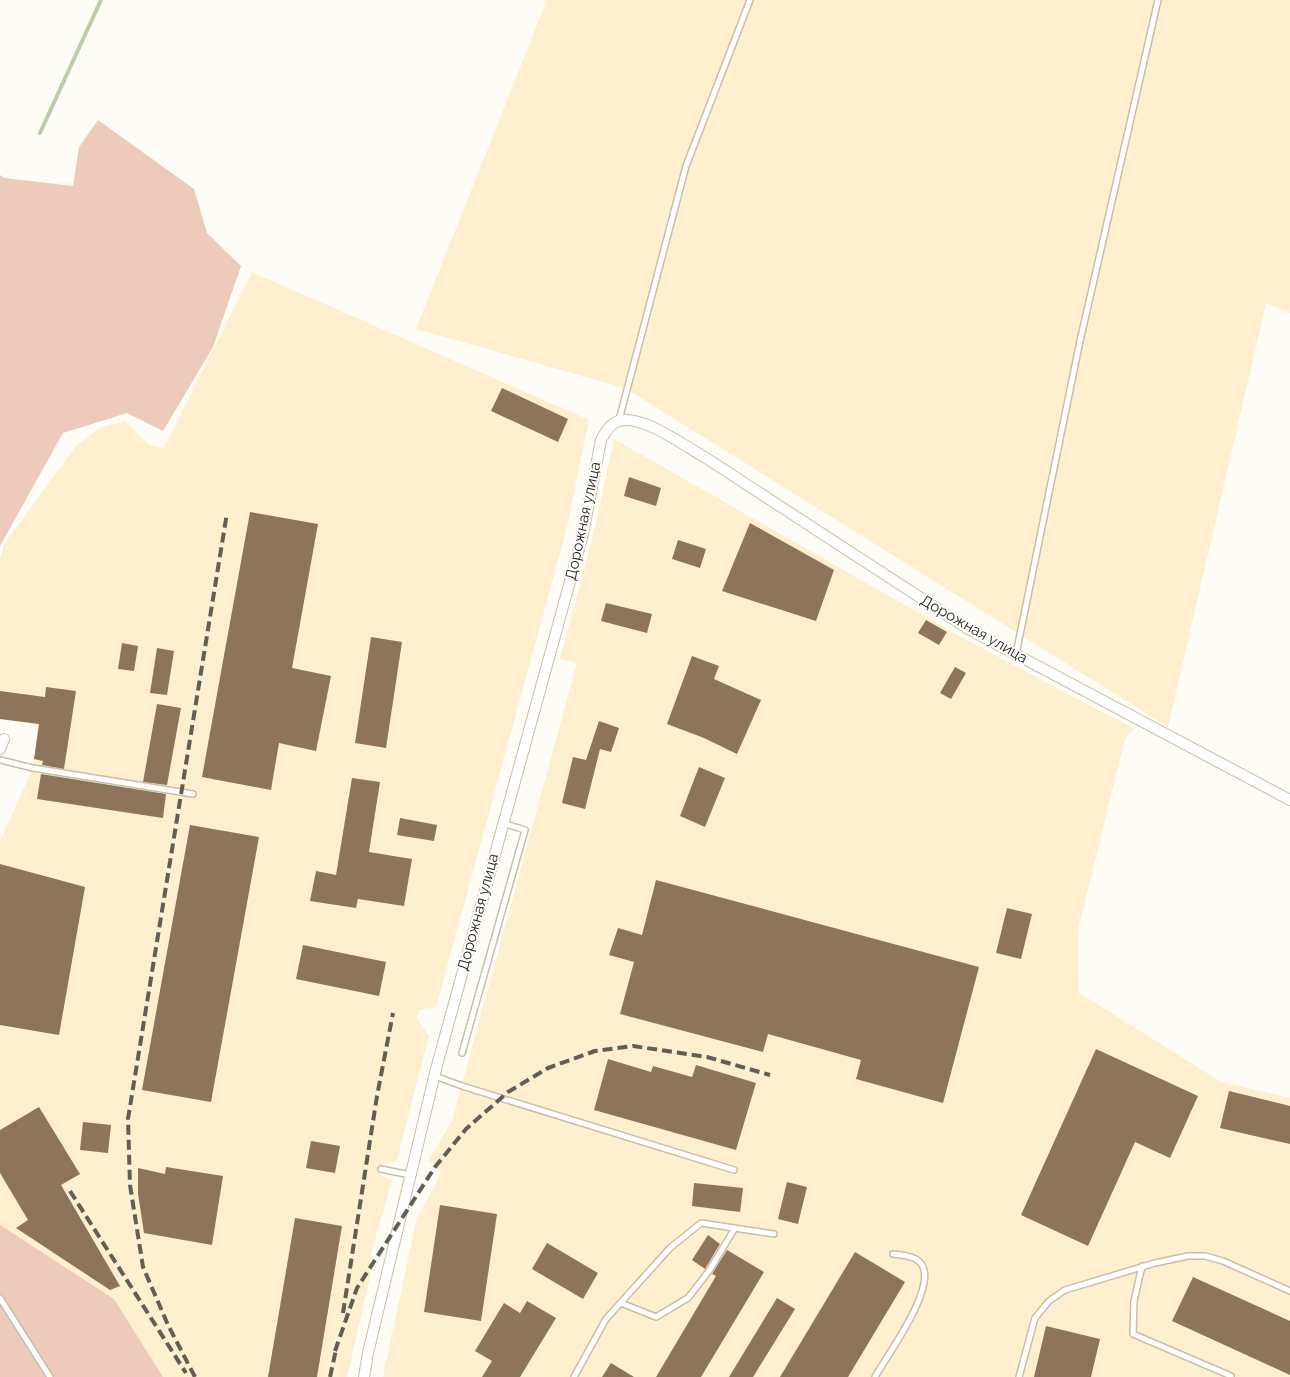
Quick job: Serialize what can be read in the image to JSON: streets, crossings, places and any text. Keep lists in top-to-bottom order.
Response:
{
  "streets": {
    "street": ["Дорожная улица"]
  }
}
